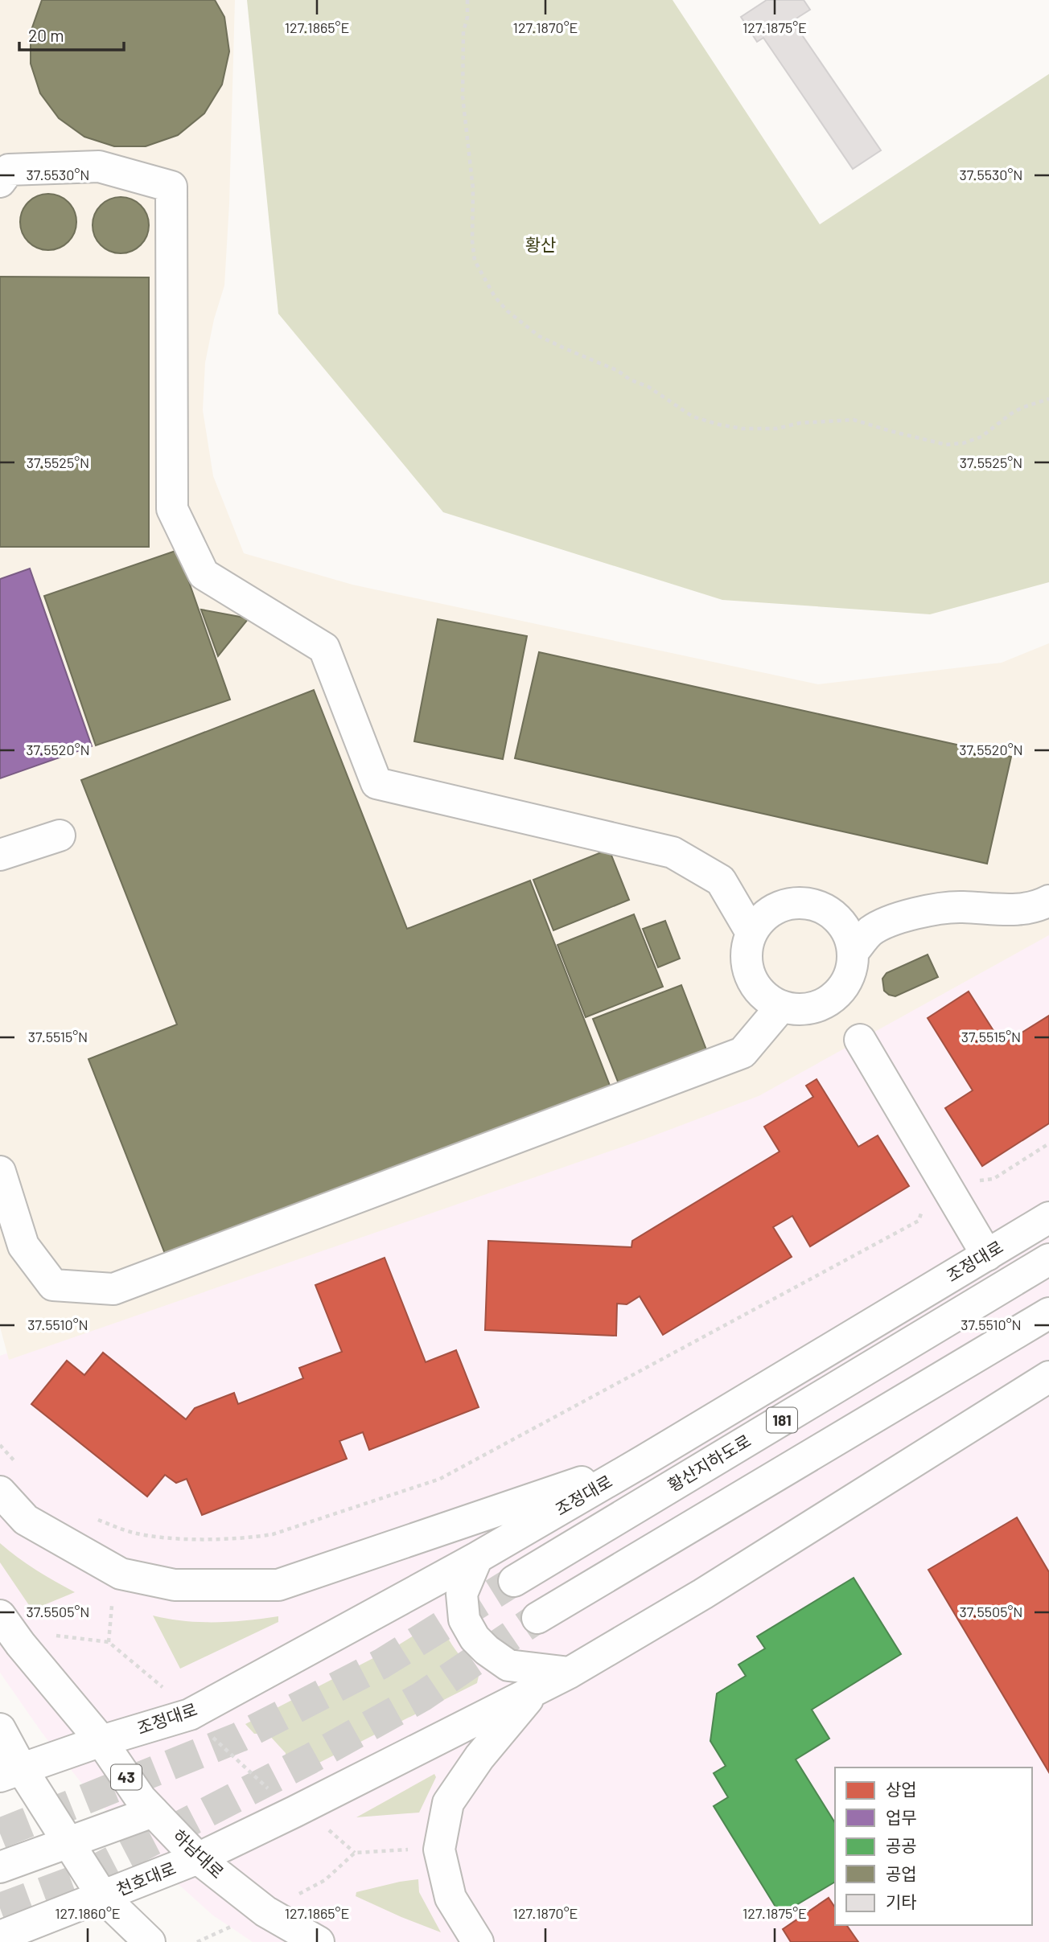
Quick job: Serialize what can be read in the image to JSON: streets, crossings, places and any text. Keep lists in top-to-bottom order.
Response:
{
  "streets": {
    "main road": [
      "조정대로",
      "181",
      "황산지하도로",
      "43",
      "하남대로",
      "천호대로"
    ]
  },
  "crossings": [
    ["조정대로", "하남대로"],
    ["하남대로", "천호대로"]
  ],
  "parks": ["황산"],
  "legend": [
    "상업",
    "업무",
    "공공",
    "공업",
    "기타"
  ],
  "scale_bar": "20 m",
  "coordinates": [
    "127.1865°E",
    "127.1870°E",
    "127.1875°E",
    "37.5530°N",
    "37.5525°N",
    "37.5520°N",
    "37.5515°N",
    "37.5510°N",
    "37.5505°N",
    "127.1860°E"
  ]
}
